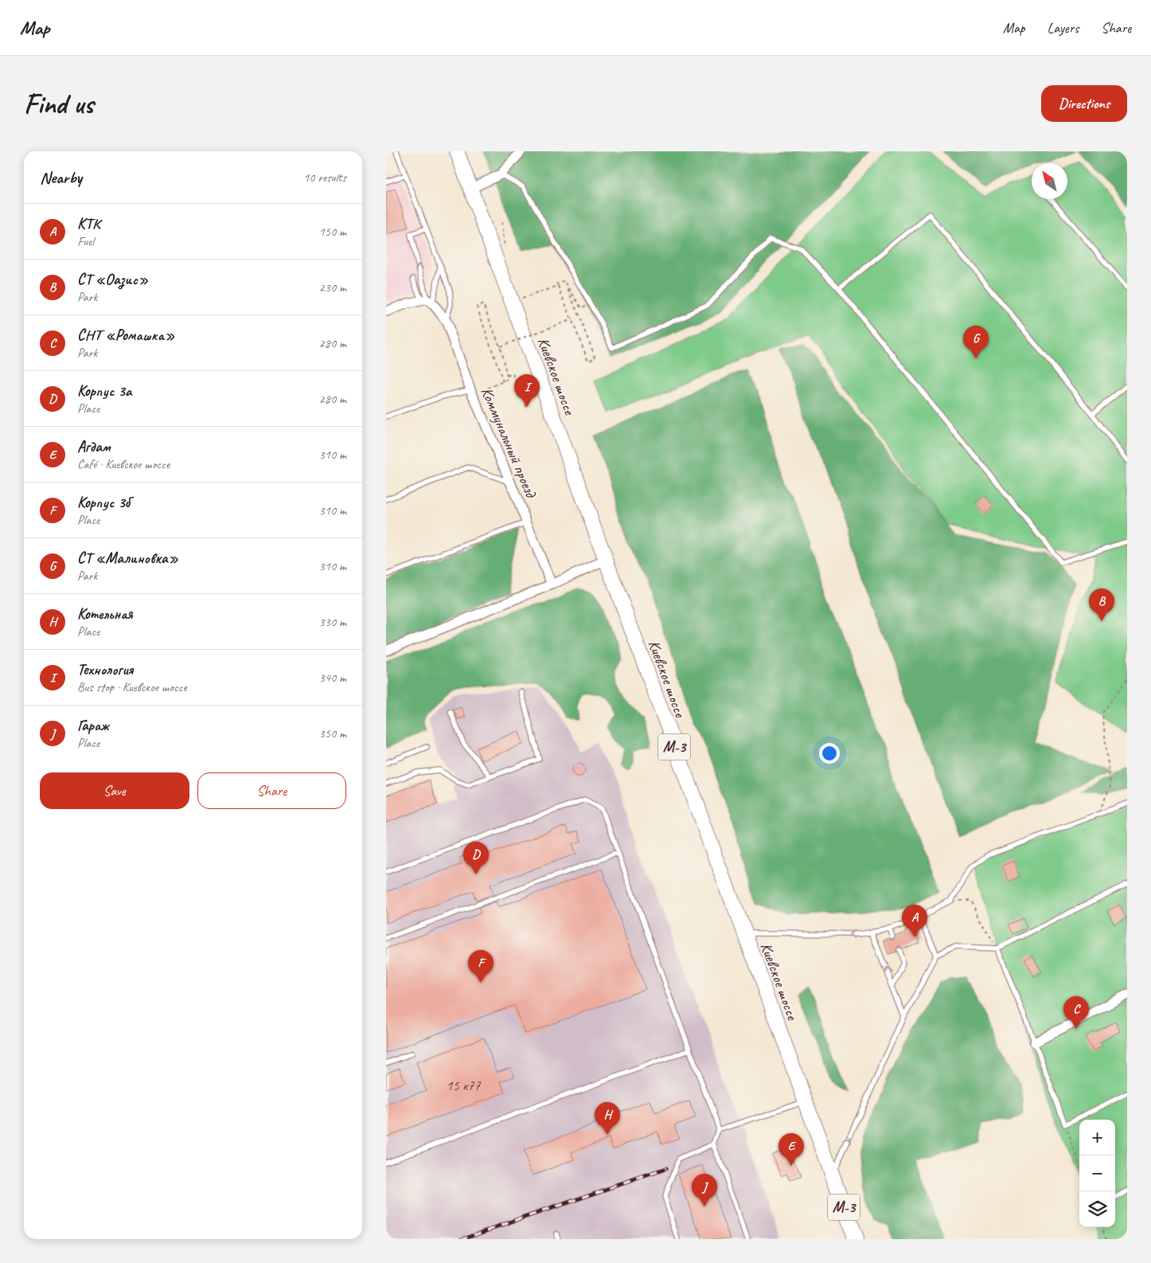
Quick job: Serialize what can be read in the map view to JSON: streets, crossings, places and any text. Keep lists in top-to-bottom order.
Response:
{
  "streets": {
    "highway": ["Киевское шоссе", "М-3"],
    "street": ["Коммунальный проезд"]
  },
  "house_numbers": ["15 к77"],
  "north": "top left",
  "page": {
    "header": "Map",
    "nav": ["Map", "Layers", "Share"],
    "buttons": [
      "Directions",
      ["Save", "Share"]
    ],
    "title": "Find us",
    "heading": ["Nearby", "10 results"],
    "list": [
      {
        "mark": "A",
        "name": "КТК",
        "note": "Fuel",
        "value": "150 m"
      },
      {
        "mark": "B",
        "name": "СТ «Оазис»",
        "note": "Park",
        "value": "230 m"
      },
      {
        "mark": "C",
        "name": "СНТ «Ромашка»",
        "note": "Park",
        "value": "280 m"
      },
      {
        "mark": "D",
        "name": "Корпус 3a",
        "note": "Place",
        "value": "280 m"
      },
      {
        "mark": "E",
        "name": "Агдам",
        "note": "Café · Киевское шоссе",
        "value": "310 m"
      },
      {
        "mark": "F",
        "name": "Корпус 3б",
        "note": "Place",
        "value": "310 m"
      },
      {
        "mark": "G",
        "name": "СТ «Малиновка»",
        "note": "Park",
        "value": "310 m"
      },
      {
        "mark": "H",
        "name": "Котельная",
        "note": "Place",
        "value": "330 m"
      },
      {
        "mark": "I",
        "name": "Технология",
        "note": "Bus stop · Киевское шоссе",
        "value": "340 m"
      },
      {
        "mark": "J",
        "name": "Гараж",
        "note": "Place",
        "value": "350 m"
      }
    ],
    "pins": [
      "G",
      "I",
      "B",
      "D",
      "A",
      "F",
      "C",
      "H",
      "E",
      "J"
    ],
    "map_buttons": ["+", "−"]
  }
}
